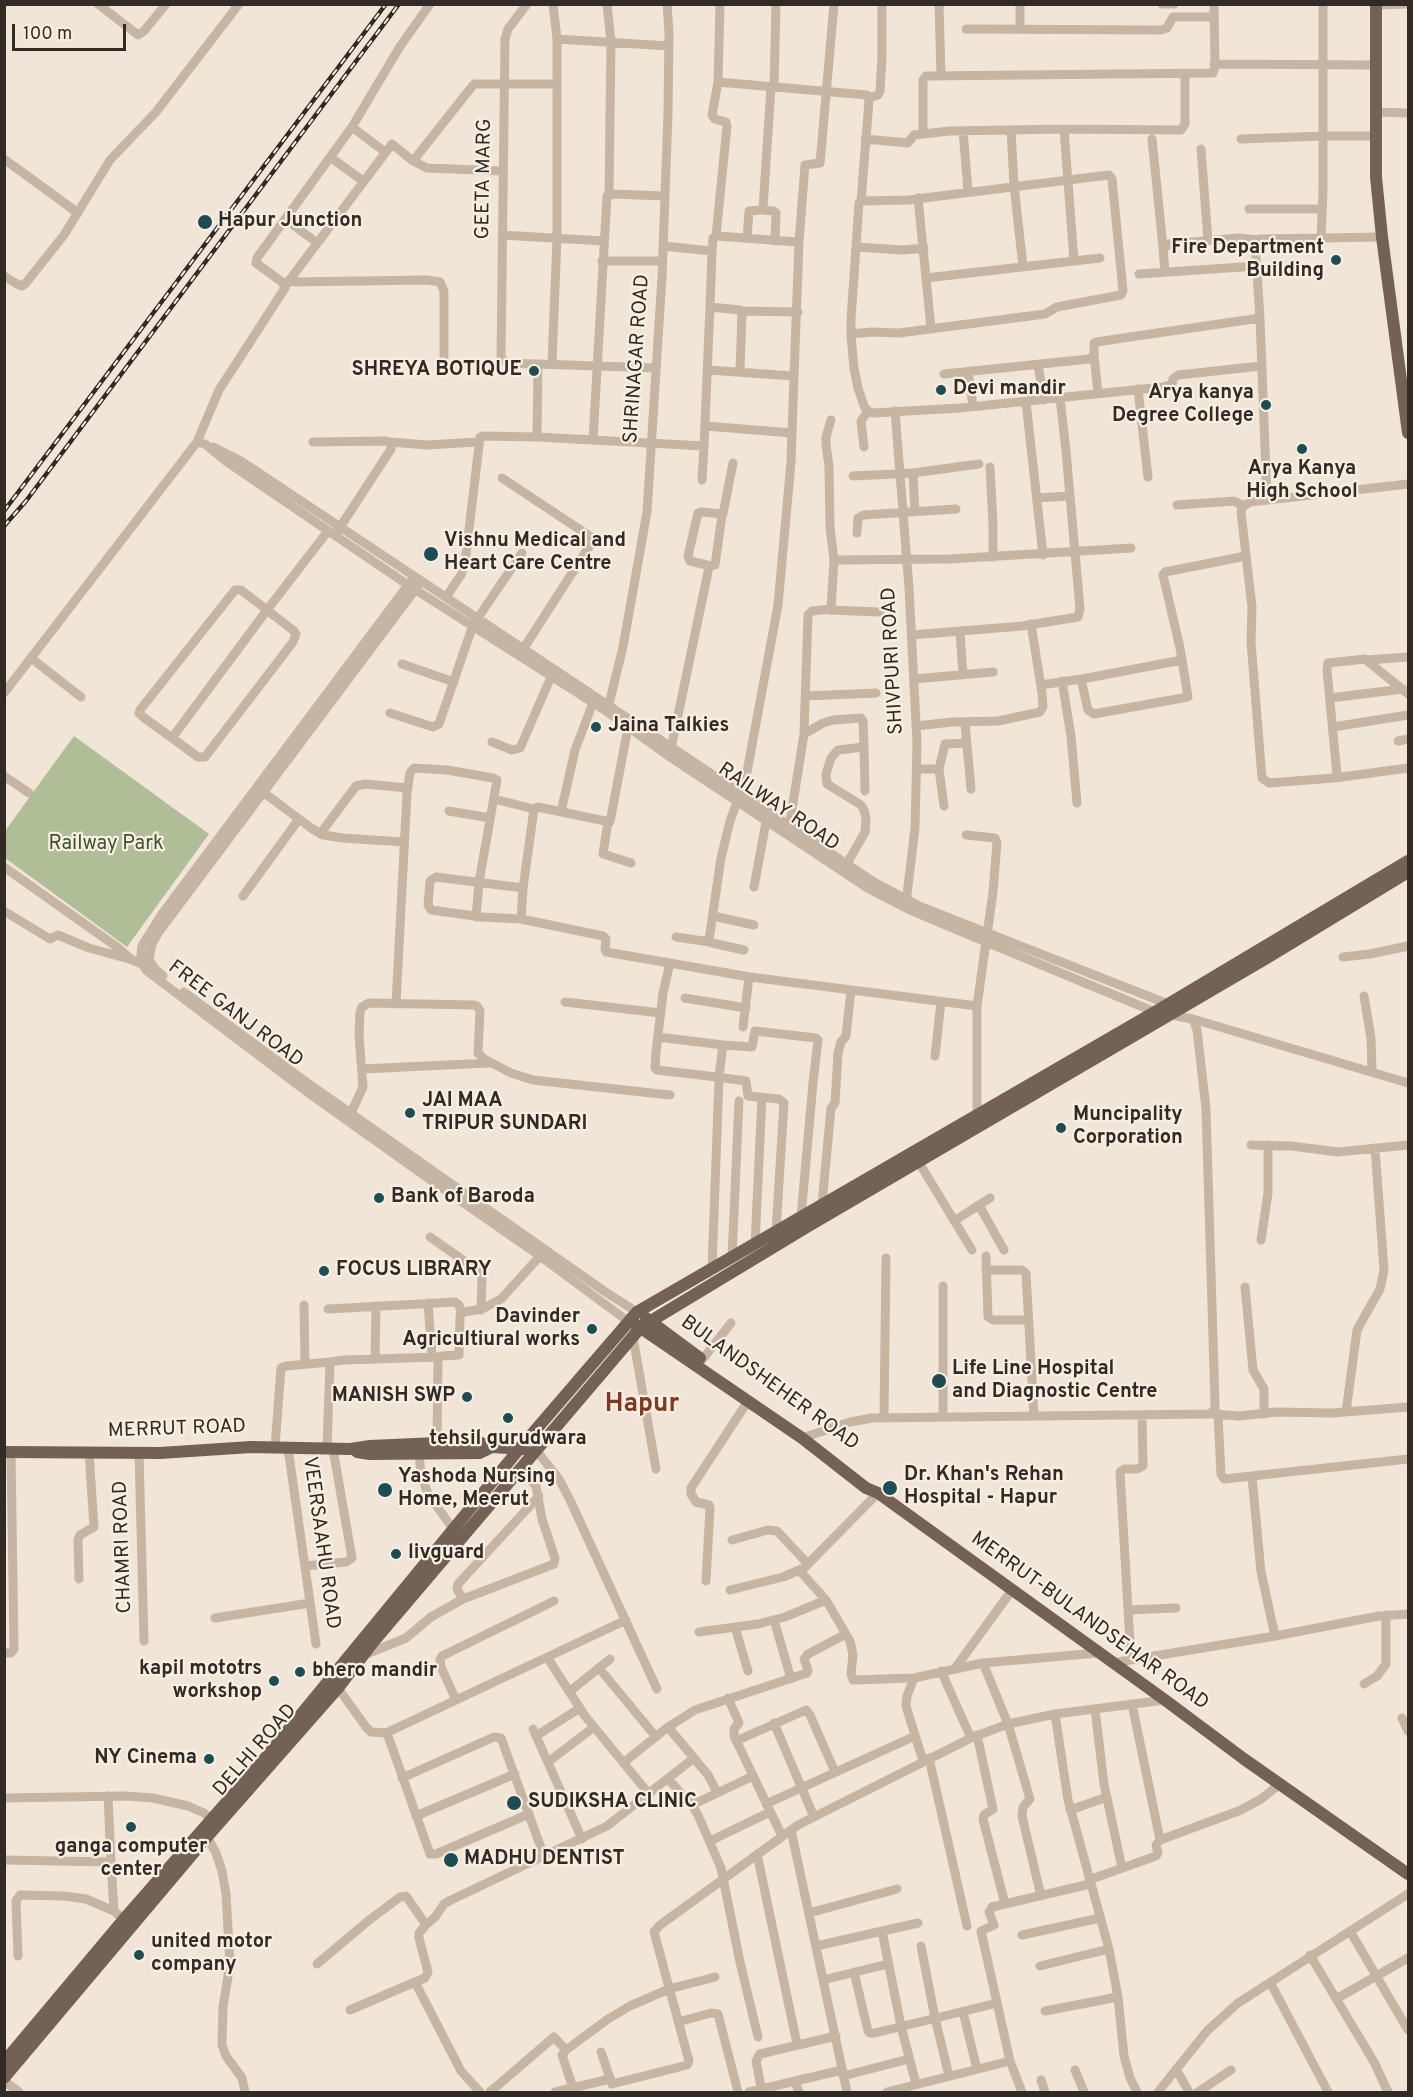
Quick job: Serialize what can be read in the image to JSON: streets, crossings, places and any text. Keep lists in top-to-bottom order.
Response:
{
  "streets": {
    "main road": [
      "BULANDSHEHER ROAD",
      "MERRUT ROAD",
      "MERRUT-BULANDSEHAR ROAD",
      "DELHI ROAD"
    ],
    "street": [
      "GEETA MARG",
      "SHRINAGAR ROAD",
      "SHIVPURI ROAD",
      "RAILWAY ROAD",
      "FREE GANJ ROAD",
      "VEERSAAHU ROAD",
      "CHAMRI ROAD"
    ]
  },
  "crossings": [
    ["SHIVPURI ROAD", "RAILWAY ROAD"],
    ["RAILWAY ROAD", "DELHI ROAD"],
    ["FREE GANJ ROAD", "DELHI ROAD"],
    ["BULANDSHEHER ROAD", "MERRUT-BULANDSEHAR ROAD"],
    ["BULANDSHEHER ROAD", "DELHI ROAD"],
    ["MERRUT ROAD", "VEERSAAHU ROAD"],
    ["MERRUT ROAD", "CHAMRI ROAD"],
    ["MERRUT ROAD", "DELHI ROAD"]
  ],
  "districts": ["Hapur"],
  "parks": ["Railway Park"],
  "places": [
    "Hapur Junction",
    "Fire Department Building",
    "SHREYA BOTIQUE",
    "Devi mandir",
    "Arya kanya Degree College",
    "Arya Kanya High School",
    "Vishnu Medical and Heart Care Centre",
    "Jaina Talkies",
    "JAI MAA TRIPUR SUNDARI",
    "Muncipality Corporation",
    "Bank of Baroda",
    "FOCUS LIBRARY",
    "Davinder Agricultiural works",
    "Life Line Hospital and Diagnostic Centre",
    "MANISH SWP",
    "tehsil gurudwara",
    "Dr. Khan's Rehan Hospital - Hapur",
    "Yashoda Nursing Home, Meerut",
    "livguard",
    "bhero mandir",
    "kapil mototrs workshop",
    "NY Cinema",
    "SUDIKSHA CLINIC",
    "ganga computer center",
    "MADHU DENTIST",
    "united motor company"
  ],
  "scale_bar": "100 m"
}
